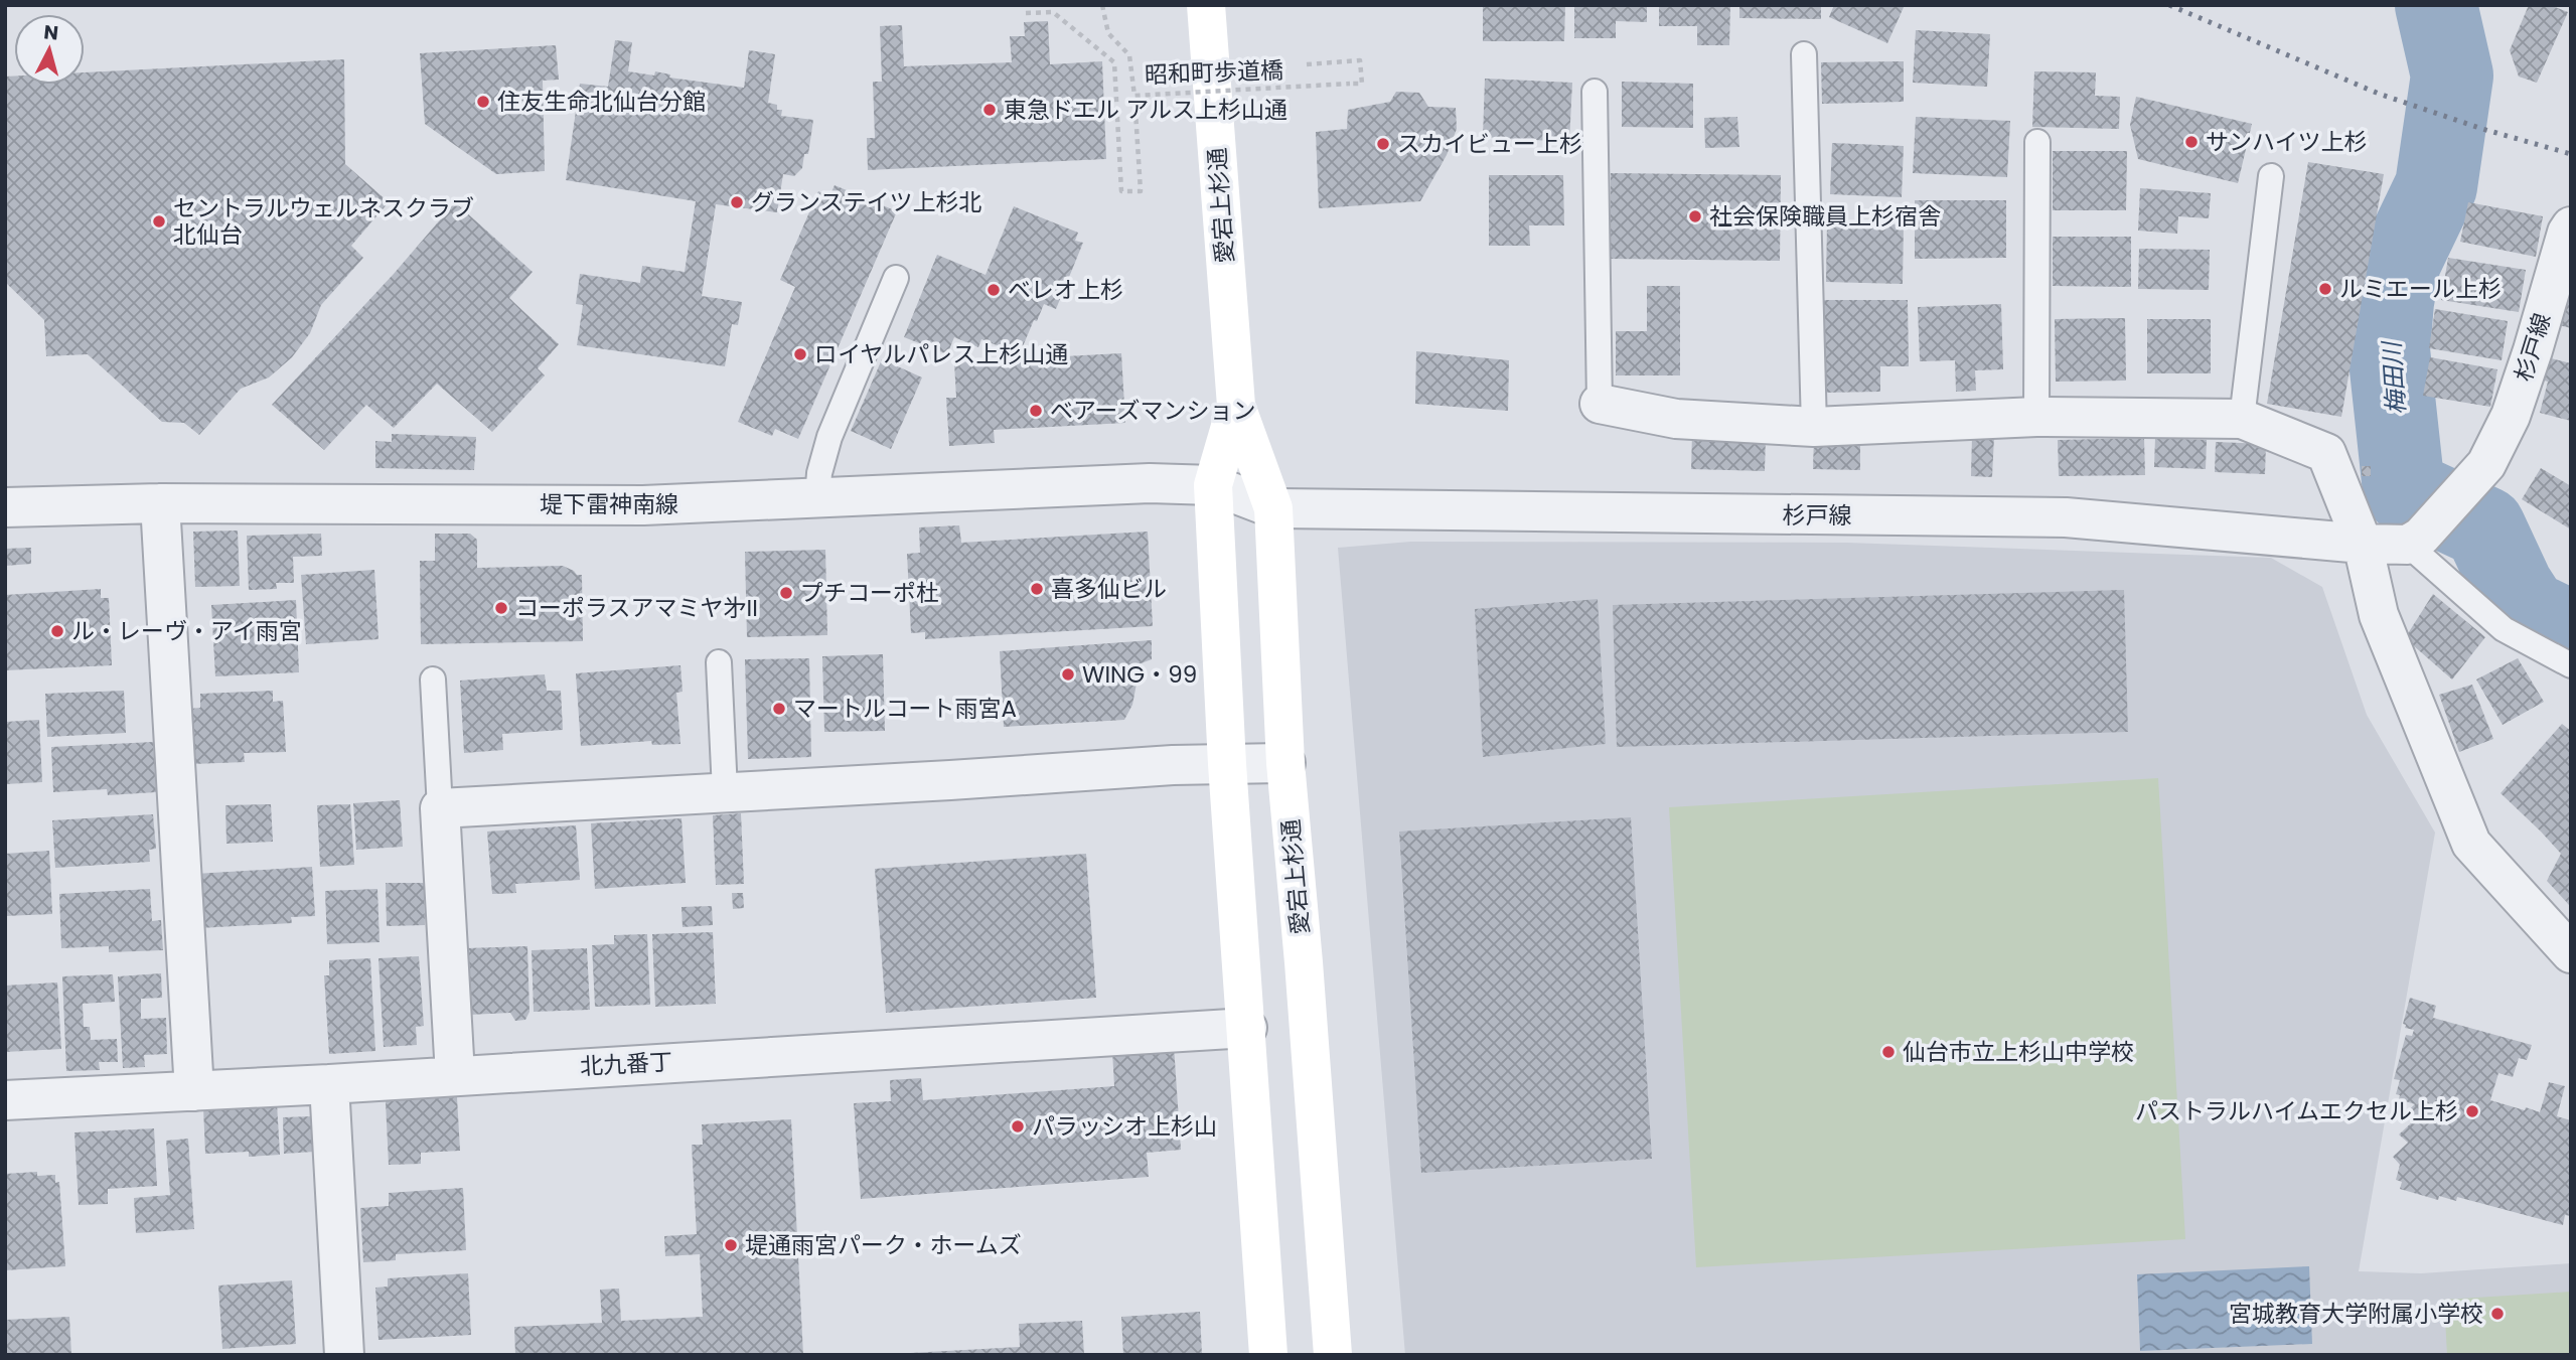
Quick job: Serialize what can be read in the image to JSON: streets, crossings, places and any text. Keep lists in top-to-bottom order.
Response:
{
  "streets": {
    "street": [
      "愛宕上杉通",
      "杉戸線",
      "堤下雷神南線",
      "北九番丁"
    ],
    "path": ["昭和町歩道橋"]
  },
  "crossings": [
    ["愛宕上杉通", "杉戸線"],
    ["愛宕上杉通", "堤下雷神南線"],
    ["愛宕上杉通", "北九番丁"],
    ["杉戸線", "堤下雷神南線"]
  ],
  "water": ["梅田川"],
  "places": [
    "住友生命北仙台分館",
    "東急ドエル アルス上杉山通",
    "サンハイツ上杉",
    "スカイビュー上杉",
    "グランステイツ上杉北",
    "社会保険職員上杉宿舎",
    "セントラルウェルネスクラブ 北仙台",
    "ルミエール上杉",
    "ベレオ上杉",
    "ロイヤルパレス上杉山通",
    "ベアーズマンション",
    "喜多仙ビル",
    "プチコーポ杜",
    "コーポラスアマミヤ㐧II",
    "ル・レーヴ・アイ雨宮",
    "WING・99",
    "マートルコート雨宮A",
    "仙台市立上杉山中学校",
    "パストラルハイムエクセル上杉",
    "パラッシオ上杉山",
    "堤通雨宮パーク・ホームズ",
    "宮城教育大学附属小学校"
  ],
  "north": "top"
}
